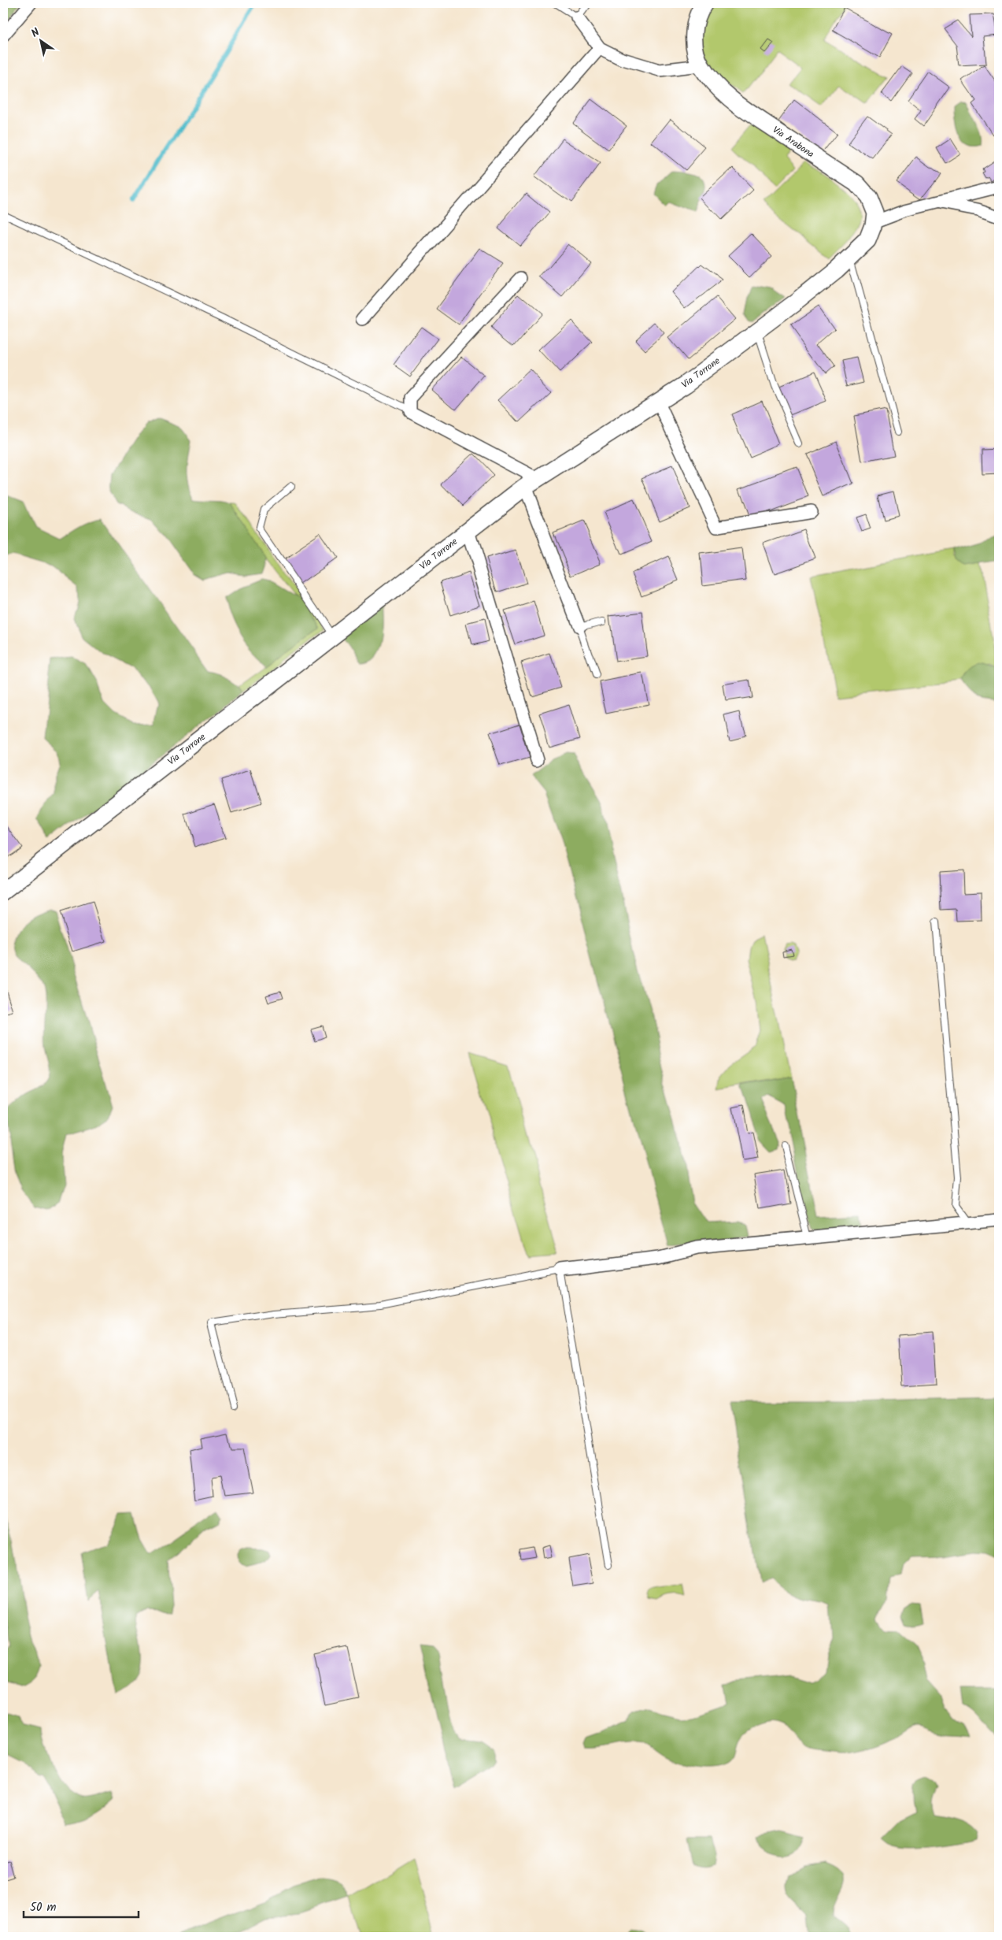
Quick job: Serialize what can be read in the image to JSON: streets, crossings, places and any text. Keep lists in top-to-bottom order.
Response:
{
  "streets": {
    "main road": ["Via Arabona", "Via Torrone"]
  },
  "crossings": [
    ["Via Arabona", "Via Torrone"]
  ],
  "scale_bar": "50 m",
  "north": "top left"
}
